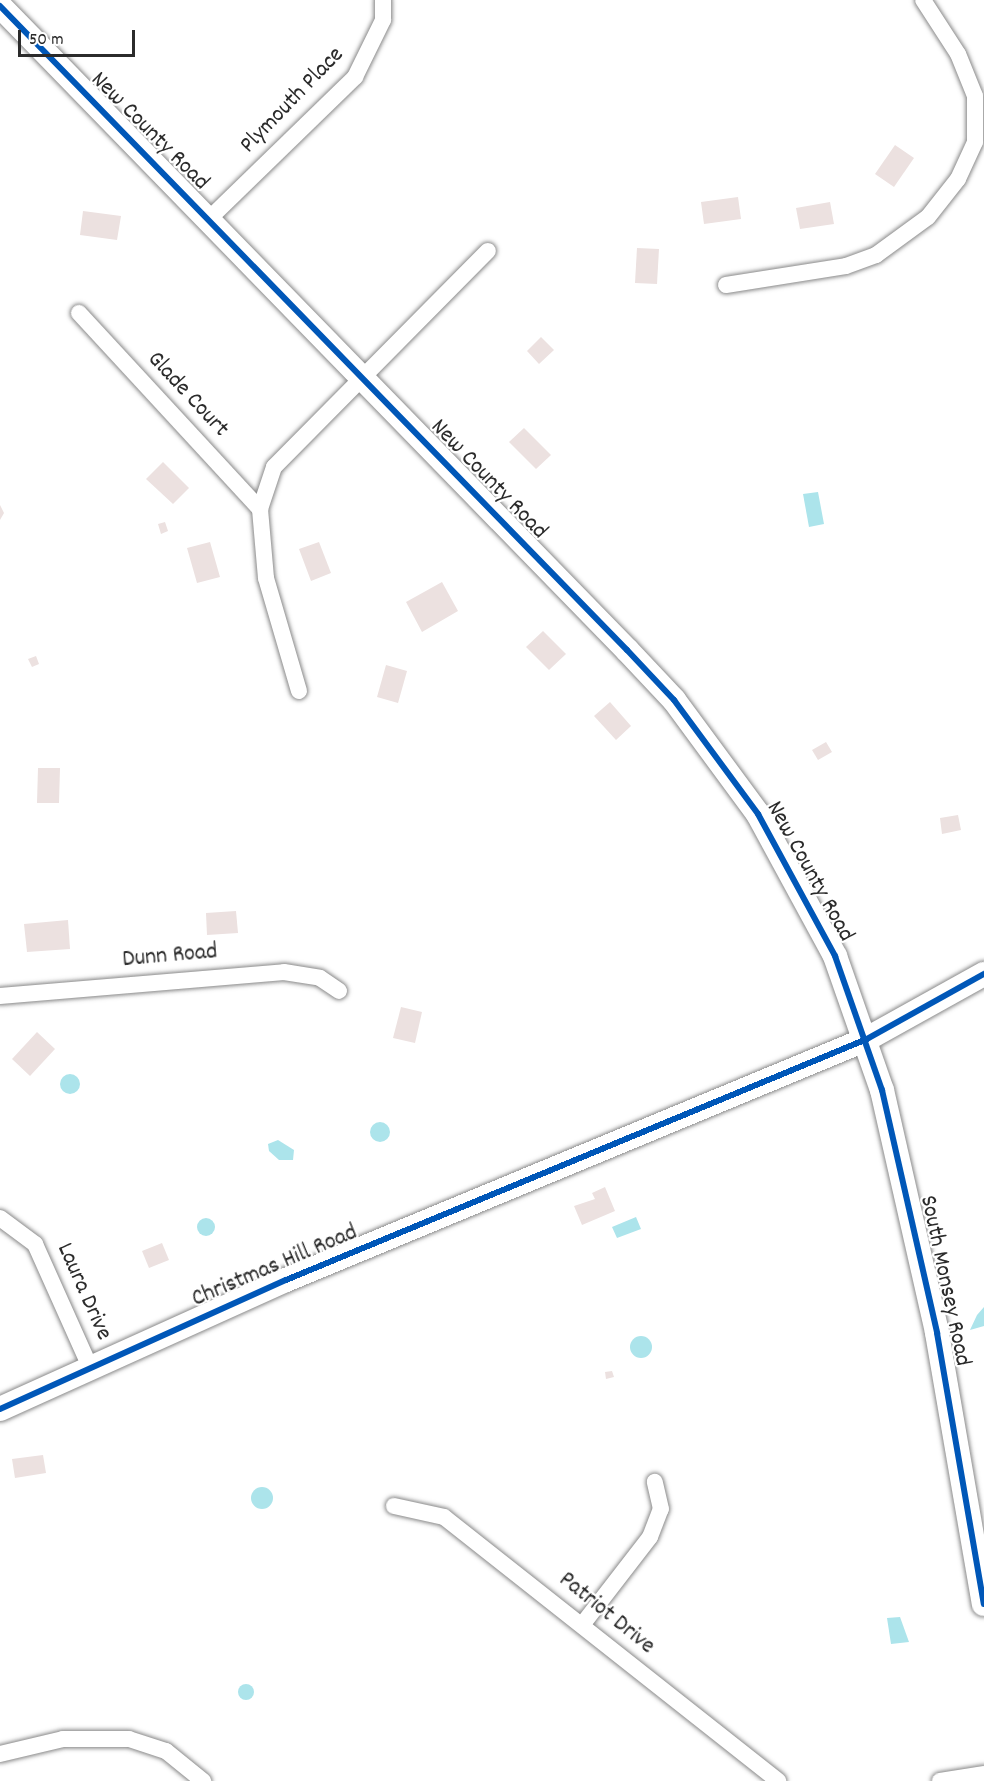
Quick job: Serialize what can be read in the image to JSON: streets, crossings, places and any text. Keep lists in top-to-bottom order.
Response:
{
  "streets": {
    "street": [
      "Plymouth Place",
      "New County Road",
      "Glade Court",
      "Dunn Road",
      "Christmas Hill Road",
      "South Monsey Road",
      "Laura Drive",
      "Patriot Drive"
    ]
  },
  "crossings": [
    ["Plymouth Place", "New County Road"],
    ["New County Road", "Christmas Hill Road"],
    ["New County Road", "South Monsey Road"],
    ["Christmas Hill Road", "South Monsey Road"],
    ["Christmas Hill Road", "Laura Drive"]
  ],
  "scale_bar": "50 m"
}
